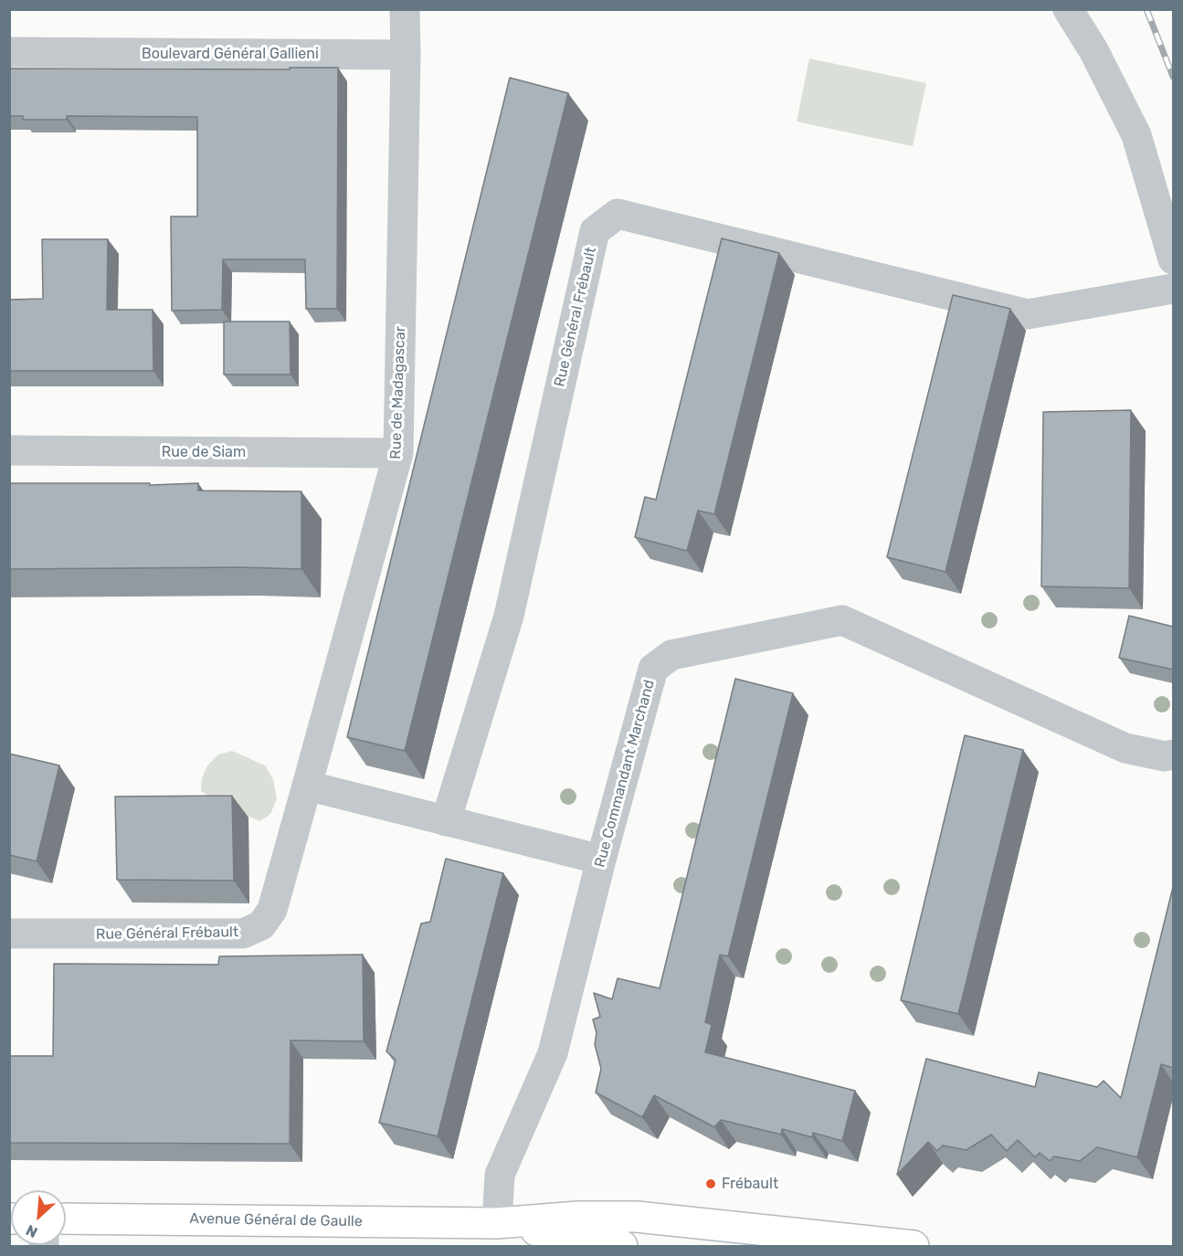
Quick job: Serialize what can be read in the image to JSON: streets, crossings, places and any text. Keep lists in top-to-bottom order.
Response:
{
  "streets": {
    "main road": ["Avenue Général de Gaulle"],
    "street": [
      "Boulevard Général Gallieni",
      "Rue Général Frébault",
      "Rue de Madagascar",
      "Rue de Siam",
      "Rue Commandant Marchand"
    ]
  },
  "crossings": [
    ["Boulevard Général Gallieni", "Rue de Madagascar"],
    ["Rue Général Frébault", "Rue de Madagascar"],
    ["Rue de Madagascar", "Rue de Siam"],
    ["Rue Commandant Marchand", "Avenue Général de Gaulle"]
  ],
  "places": ["Frébault"],
  "north": "bottom left"
}
